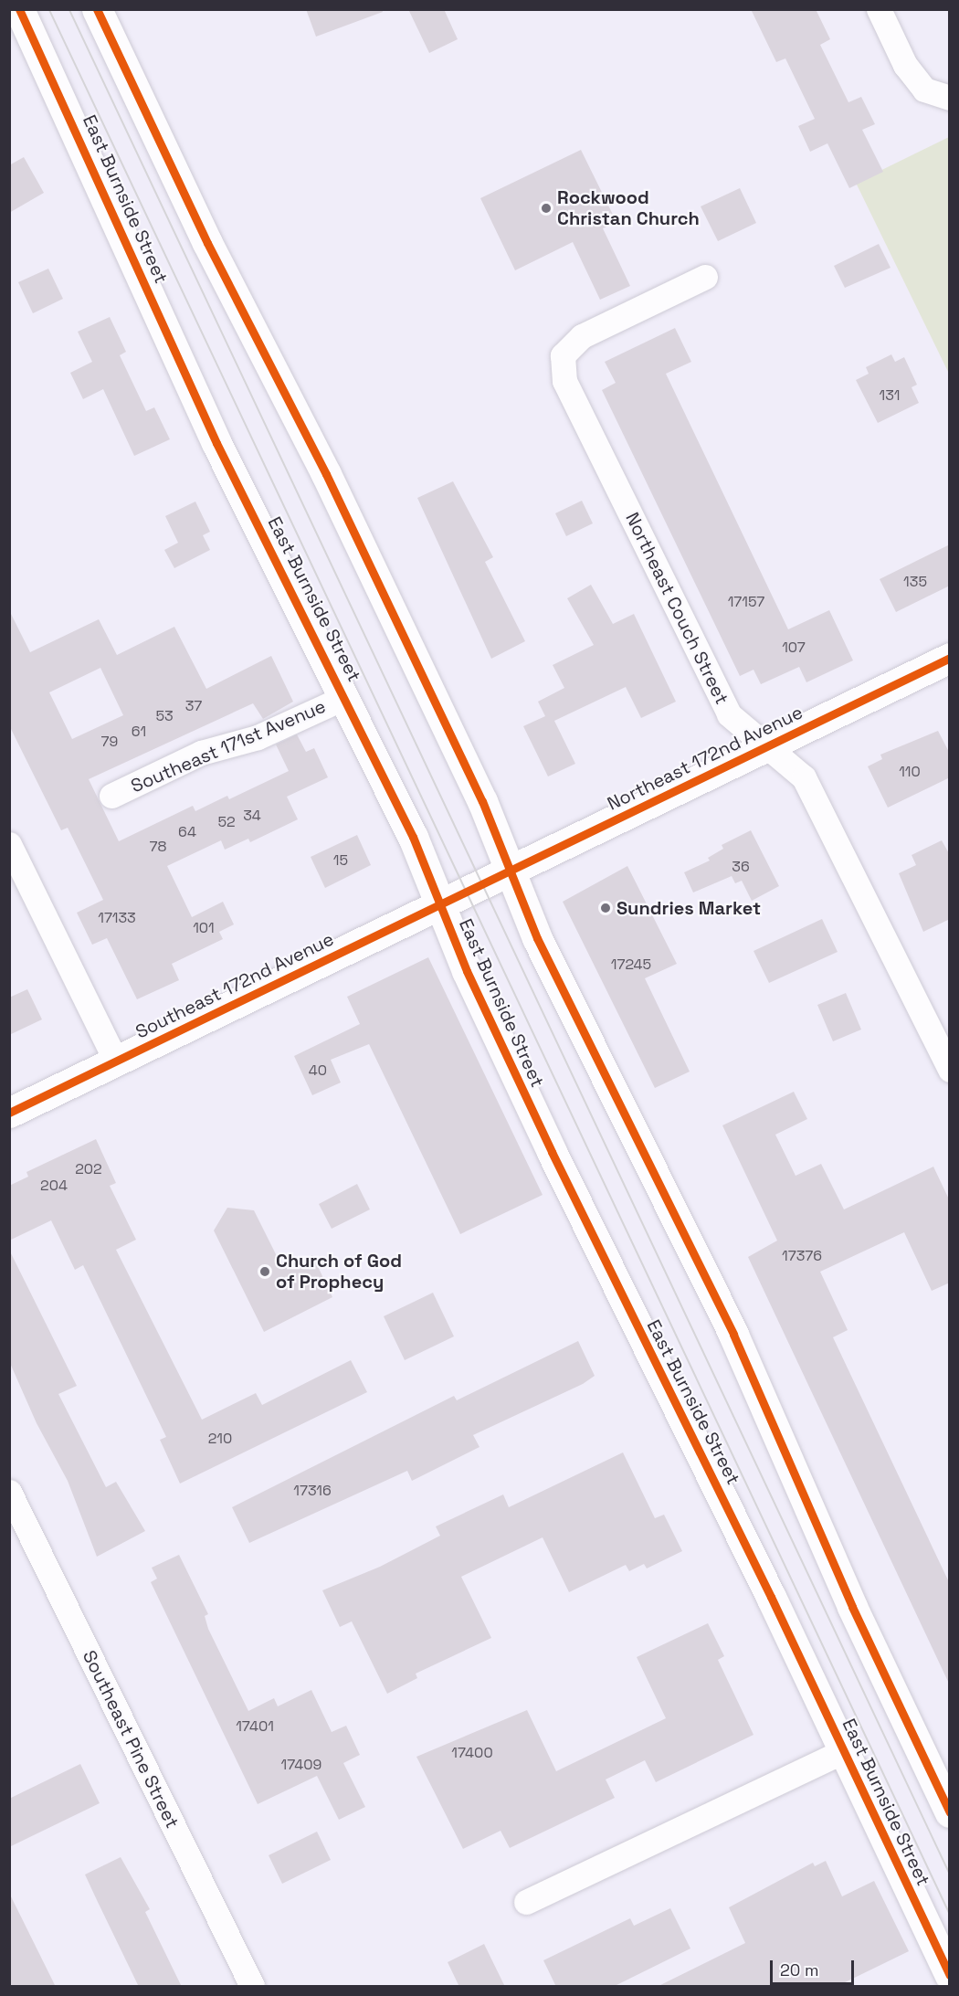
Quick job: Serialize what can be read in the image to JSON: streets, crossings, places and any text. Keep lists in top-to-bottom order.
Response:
{
  "streets": {
    "street": [
      "East Burnside Street",
      "Northeast Couch Street",
      "Southeast 171st Avenue",
      "Northeast 172nd Avenue",
      "Southeast 172nd Avenue",
      "Southeast Pine Street"
    ]
  },
  "crossings": [
    ["East Burnside Street", "Southeast 171st Avenue"],
    ["East Burnside Street", "Southeast 172nd Avenue"],
    ["Northeast Couch Street", "Northeast 172nd Avenue"],
    ["Northeast 172nd Avenue", "Southeast 172nd Avenue"]
  ],
  "places": ["Rockwood Christan Church", "Sundries Market", "Church of God of Prophecy"],
  "house_numbers": [
    "131",
    "135",
    "17157",
    "107",
    "37",
    "53",
    "61",
    "79",
    "110",
    "34",
    "52",
    "64",
    "78",
    "15",
    "36",
    "17133",
    "101",
    "17245",
    "40",
    "202",
    "204",
    "17376",
    "210",
    "17316",
    "17401",
    "17400",
    "17409"
  ],
  "scale_bar": "20 m"
}
